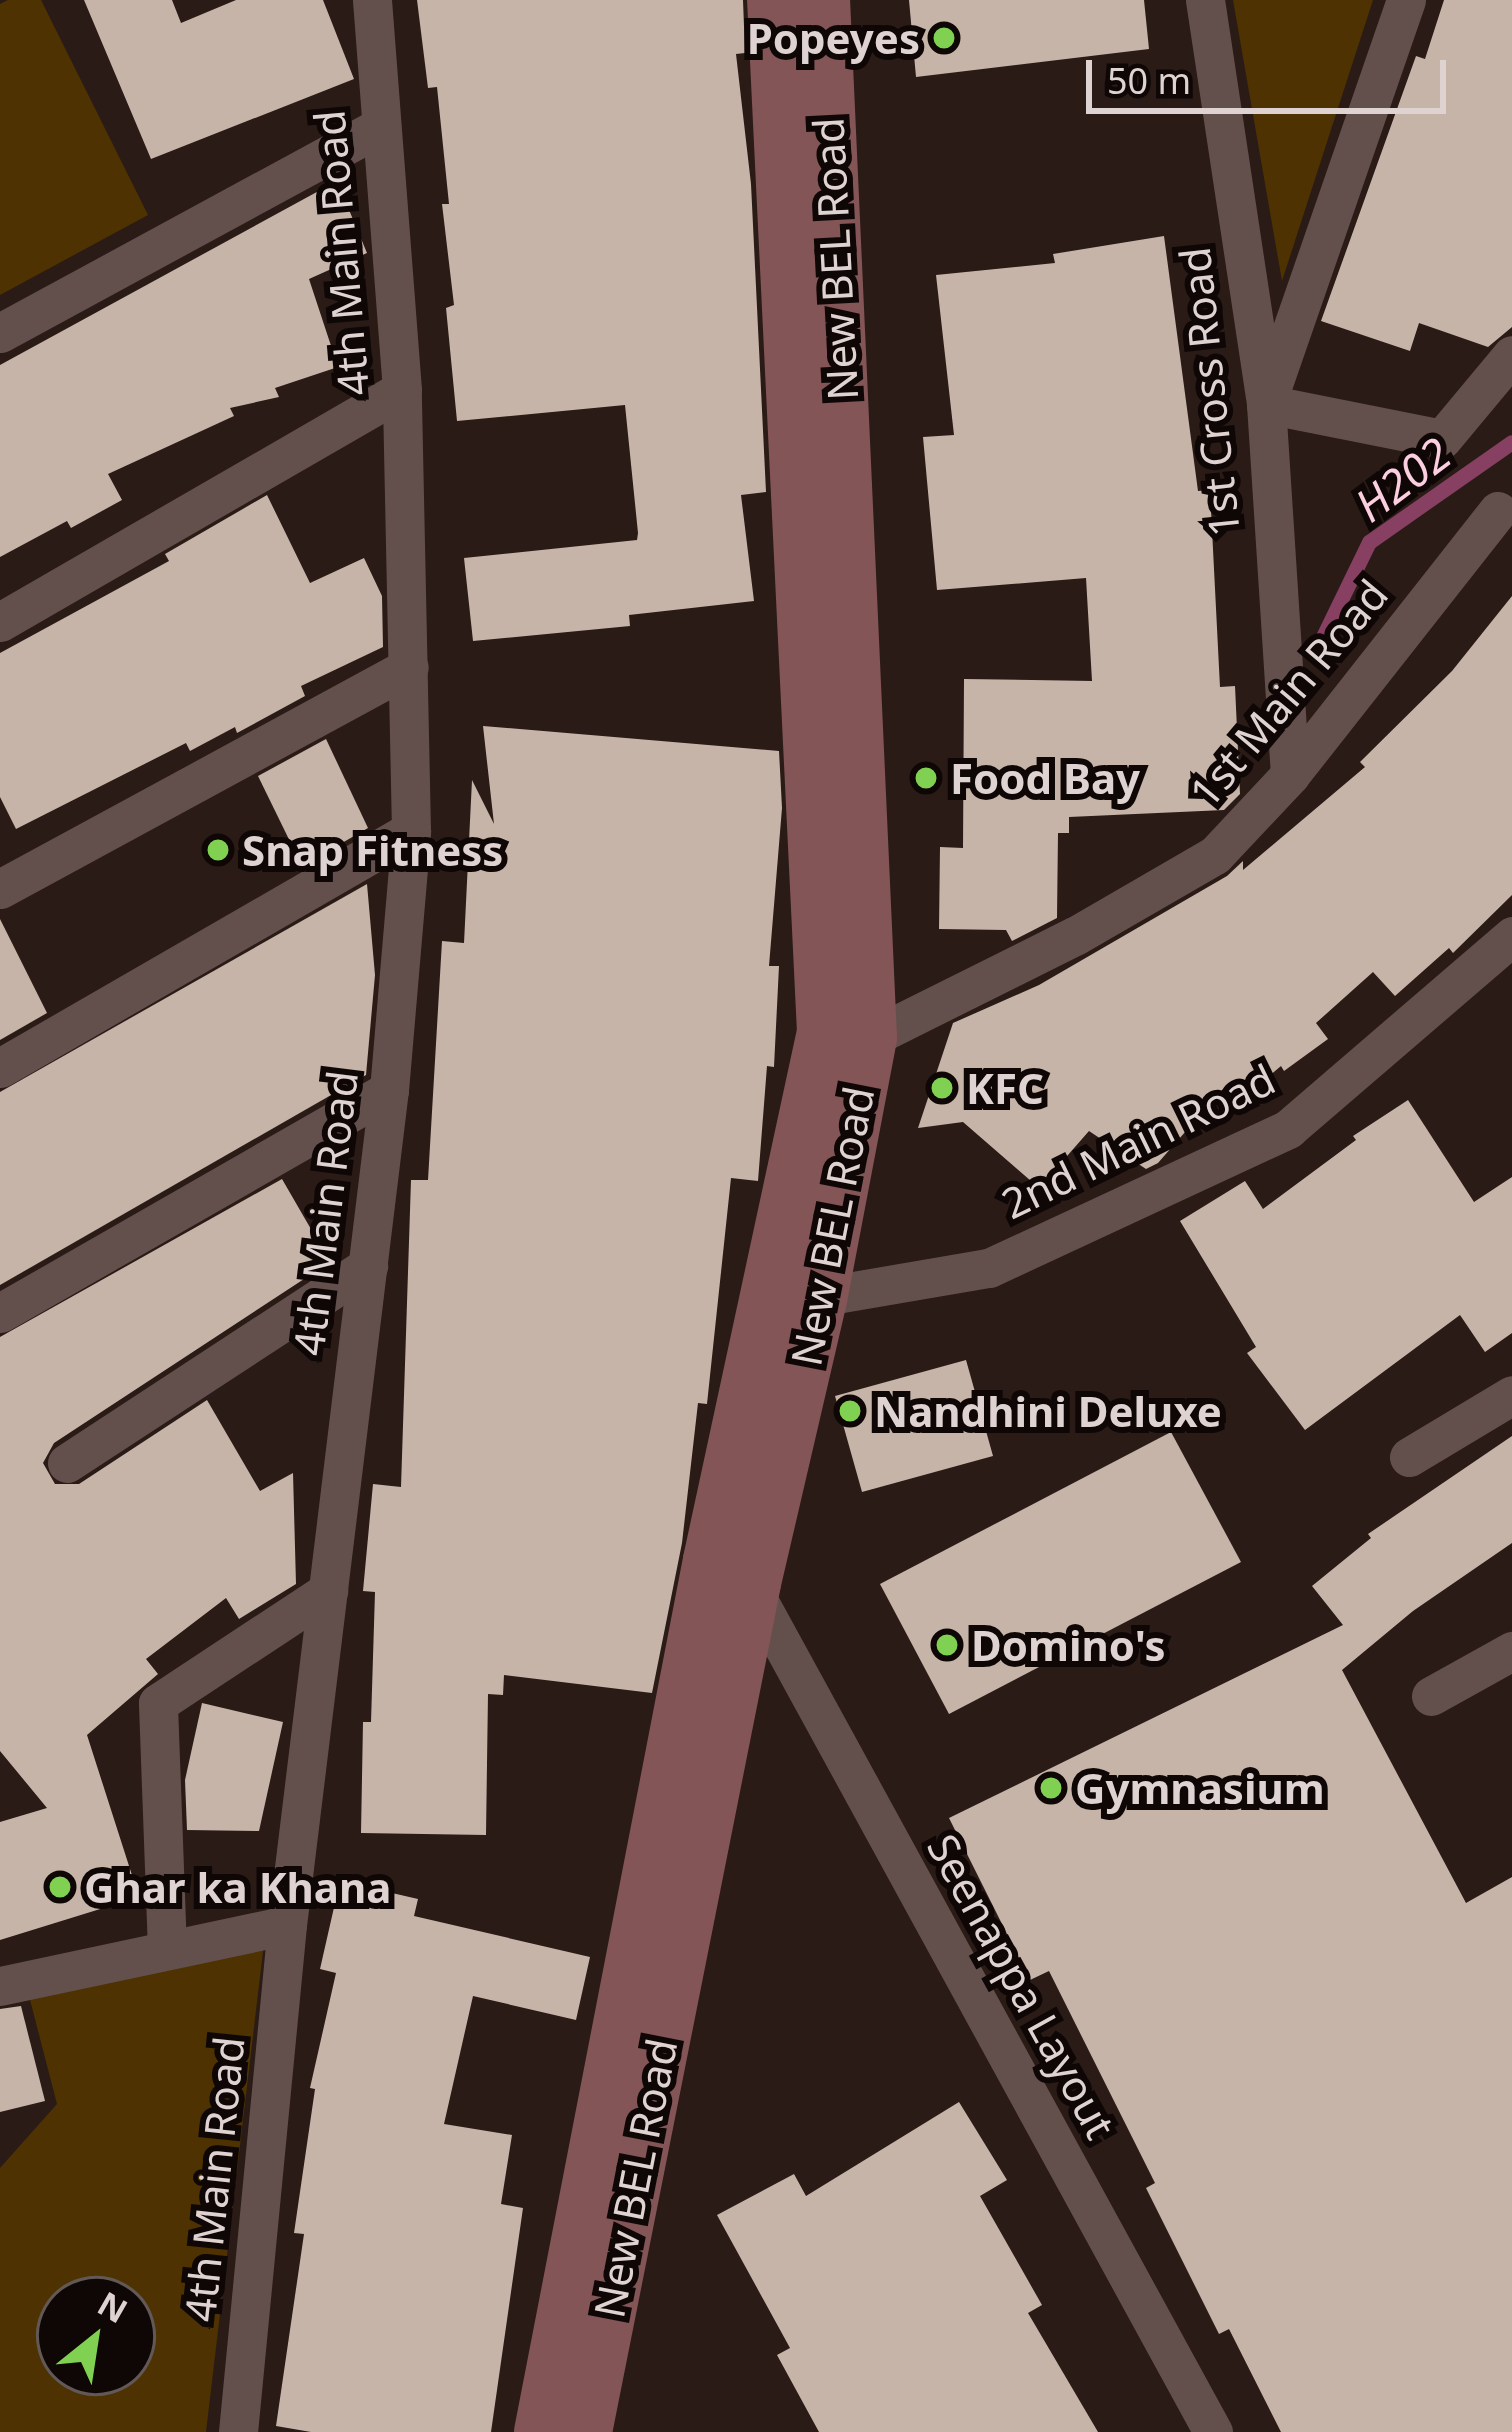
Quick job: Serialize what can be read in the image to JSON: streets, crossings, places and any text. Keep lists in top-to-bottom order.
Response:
{
  "streets": {
    "main road": ["New BEL Road"],
    "street": [
      "4th Main Road",
      "1st Cross Road",
      "1st Main Road",
      "2nd Main Road",
      "Seenappa Layout"
    ]
  },
  "crossings": [
    ["New BEL Road", "1st Main Road"],
    ["New BEL Road", "2nd Main Road"],
    ["New BEL Road", "Seenappa Layout"],
    ["1st Cross Road", "1st Main Road"]
  ],
  "water": ["H202"],
  "places": [
    "Popeyes",
    "Food Bay",
    "Snap Fitness",
    "KFC",
    "Nandhini Deluxe",
    "Domino's",
    "Gymnasium",
    "Ghar ka Khana"
  ],
  "scale_bar": "50 m",
  "north": "top right"
}
